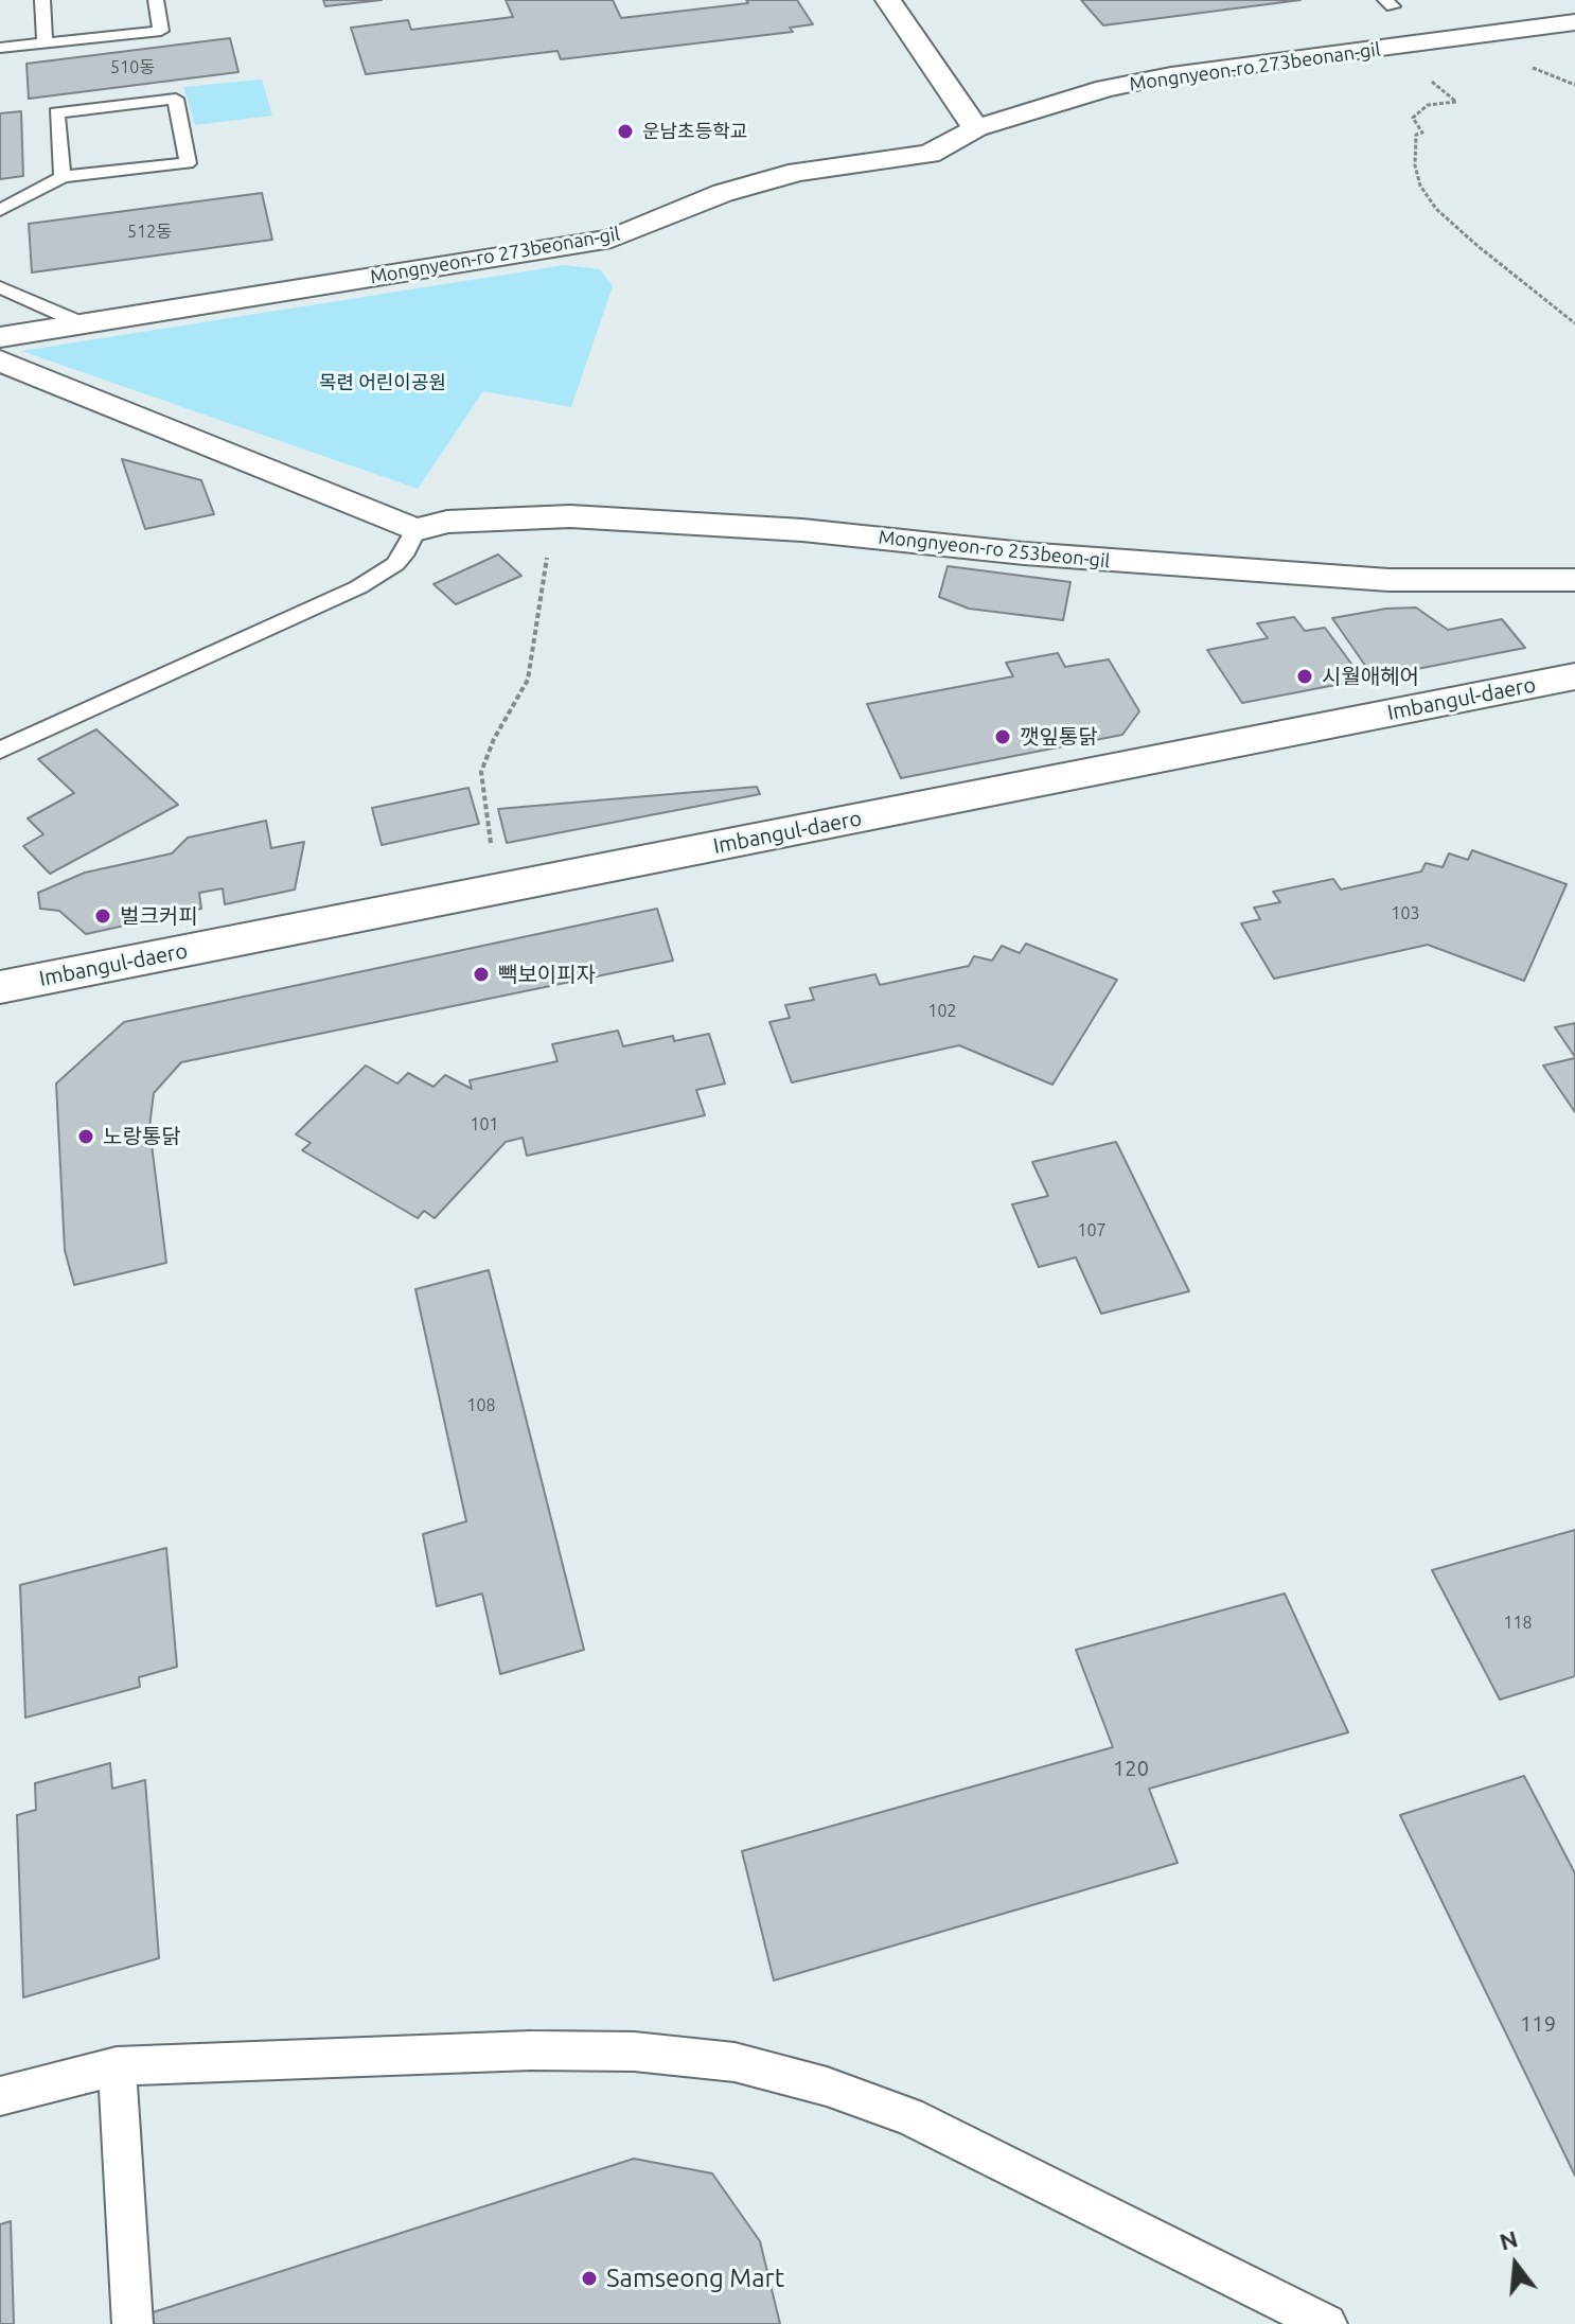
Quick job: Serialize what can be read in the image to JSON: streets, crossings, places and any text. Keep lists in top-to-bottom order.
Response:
{
  "streets": {
    "street": ["Mongnyeon-ro 273beonan-gil", "Mongnyeon-ro 253beon-gil", "Imbangul-daero"]
  },
  "parks": ["목련 어린이공원"],
  "places": [
    "운남초등학교",
    "시월애헤어",
    "깻잎통닭",
    "벌크커피",
    "빽보이피자",
    "노랑통닭",
    "Samseong Mart"
  ],
  "house_numbers": [
    "510동",
    "512동",
    "103",
    "102",
    "101",
    "107",
    "108",
    "118",
    "120",
    "119"
  ],
  "north": "top"
}
